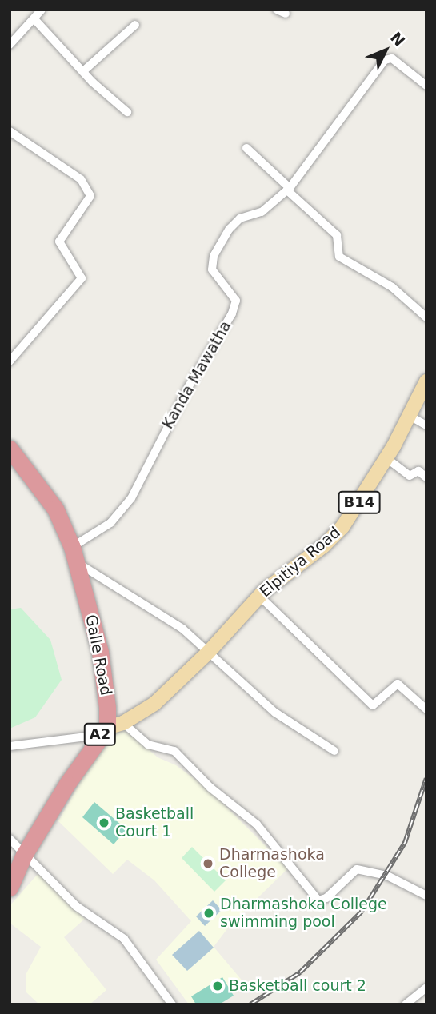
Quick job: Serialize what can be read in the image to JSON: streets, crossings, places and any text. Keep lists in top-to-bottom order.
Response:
{
  "streets": {
    "highway": ["Galle Road", "A2"],
    "main road": ["B14", "Elpitiya Road"],
    "street": ["Kanda Mawatha"]
  },
  "crossings": [
    ["Kanda Mawatha", "Galle Road"],
    ["Elpitiya Road", "Galle Road"],
    ["Elpitiya Road", "A2"],
    ["Galle Road", "A2"]
  ],
  "places": [
    "Basketball Court 1",
    "Dharmashoka College",
    "Dharmashoka College swimming pool",
    "Basketball court 2"
  ],
  "north": "top right"
}
